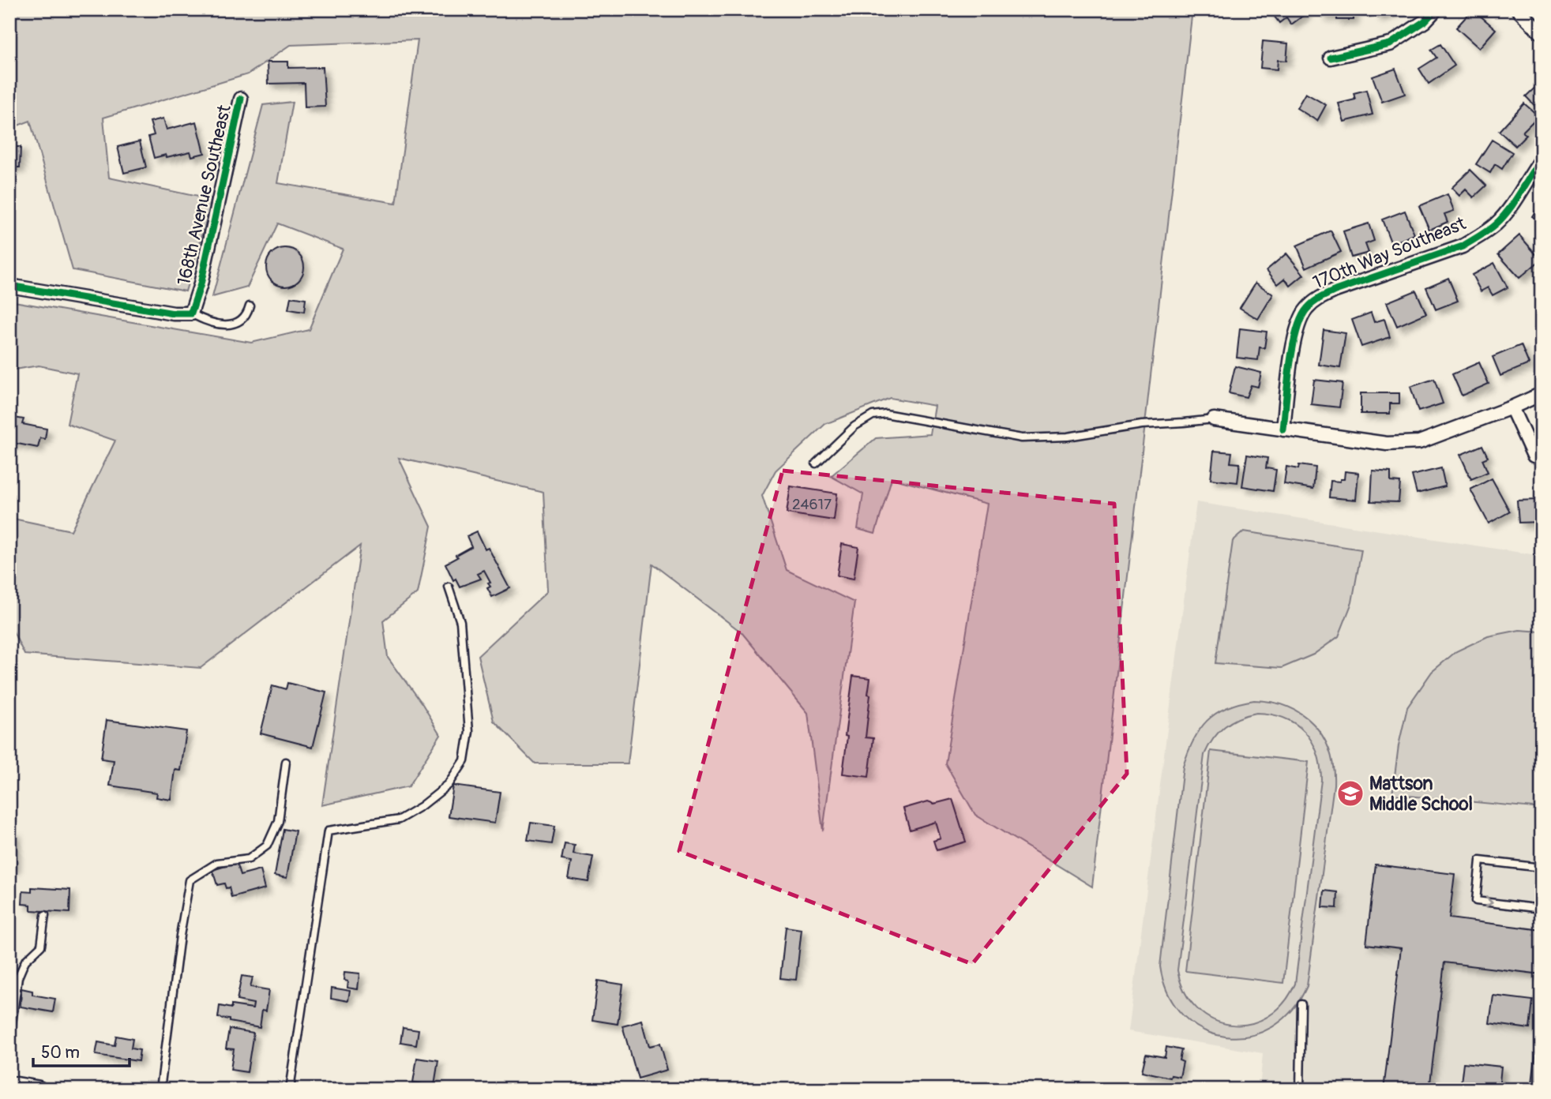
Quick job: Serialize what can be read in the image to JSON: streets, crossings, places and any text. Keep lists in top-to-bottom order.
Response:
{
  "streets": {
    "street": ["168th Avenue Southeast", "170th Way Southeast"]
  },
  "places": {
    "school or university": ["Mattson Middle School"]
  },
  "house_numbers": ["24617"],
  "scale_bar": "50 m"
}
